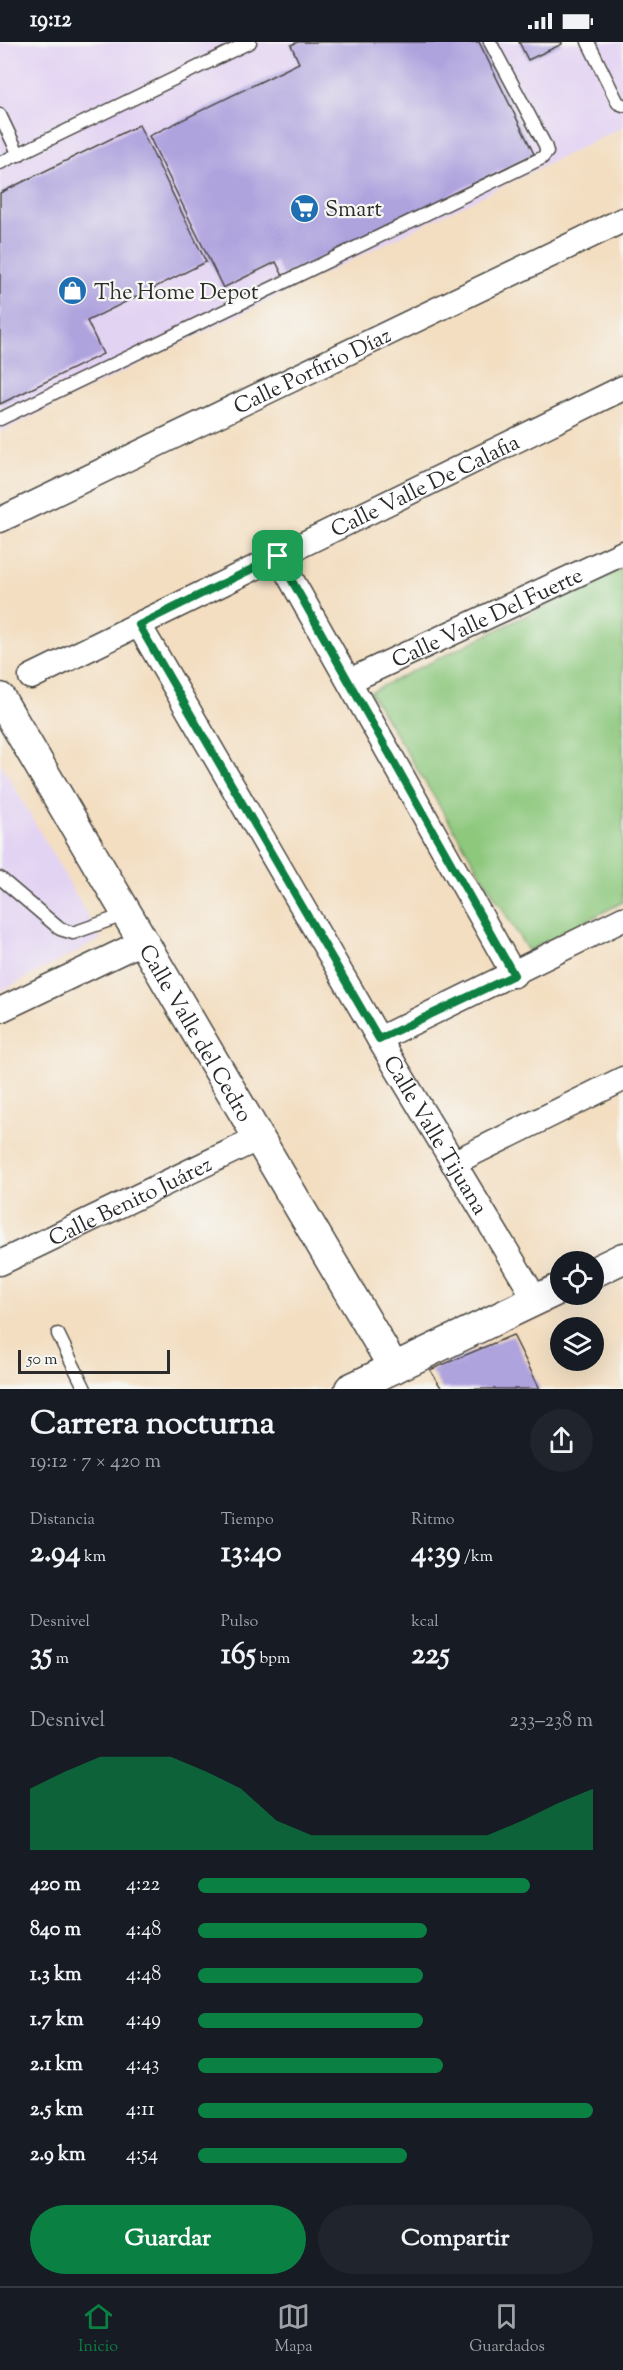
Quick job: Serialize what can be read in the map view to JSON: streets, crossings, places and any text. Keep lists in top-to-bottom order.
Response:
{
  "streets": {
    "street": [
      "Calle Porfirio Díaz",
      "Calle Valle De Calafia",
      "Calle Valle Del Fuerte",
      "Calle Valle del Cedro",
      "Calle Valle Tijuana",
      "Calle Benito Juárez"
    ]
  },
  "crossings": [
    ["Calle Valle De Calafia", "Calle Valle Tijuana"],
    ["Calle Valle del Cedro", "Calle Benito Juárez"]
  ],
  "places": {
    "supermarket": ["Smart"],
    "shop": ["The Home Depot"]
  },
  "scale_bar": "50 m",
  "page": {
    "status": "19:12",
    "scale": "50 m",
    "heading": ["Carrera nocturna", "19:12 · 7 × 420 m"],
    "stats": [
      ["Distancia", "2.94 km"],
      ["Tiempo", "13:40"],
      ["Ritmo", "4:39 /km"],
      ["Desnivel", "35 m"],
      ["Pulso", "165 bpm"],
      ["kcal", "225"]
    ],
    "chart": ["Desnivel", "233–238 m"],
    "list": [
      {
        "name": "420 m",
        "note": "4:22"
      },
      {
        "name": "840 m",
        "note": "4:48"
      },
      {
        "name": "1.3 km",
        "note": "4:48"
      },
      {
        "name": "1.7 km",
        "note": "4:49"
      },
      {
        "name": "2.1 km",
        "note": "4:43"
      },
      {
        "name": "2.5 km",
        "note": "4:11"
      },
      {
        "name": "2.9 km",
        "note": "4:54"
      }
    ],
    "buttons": ["Guardar", "Compartir"],
    "tabs": ["Inicio", "Mapa", "Guardados"]
  }
}
